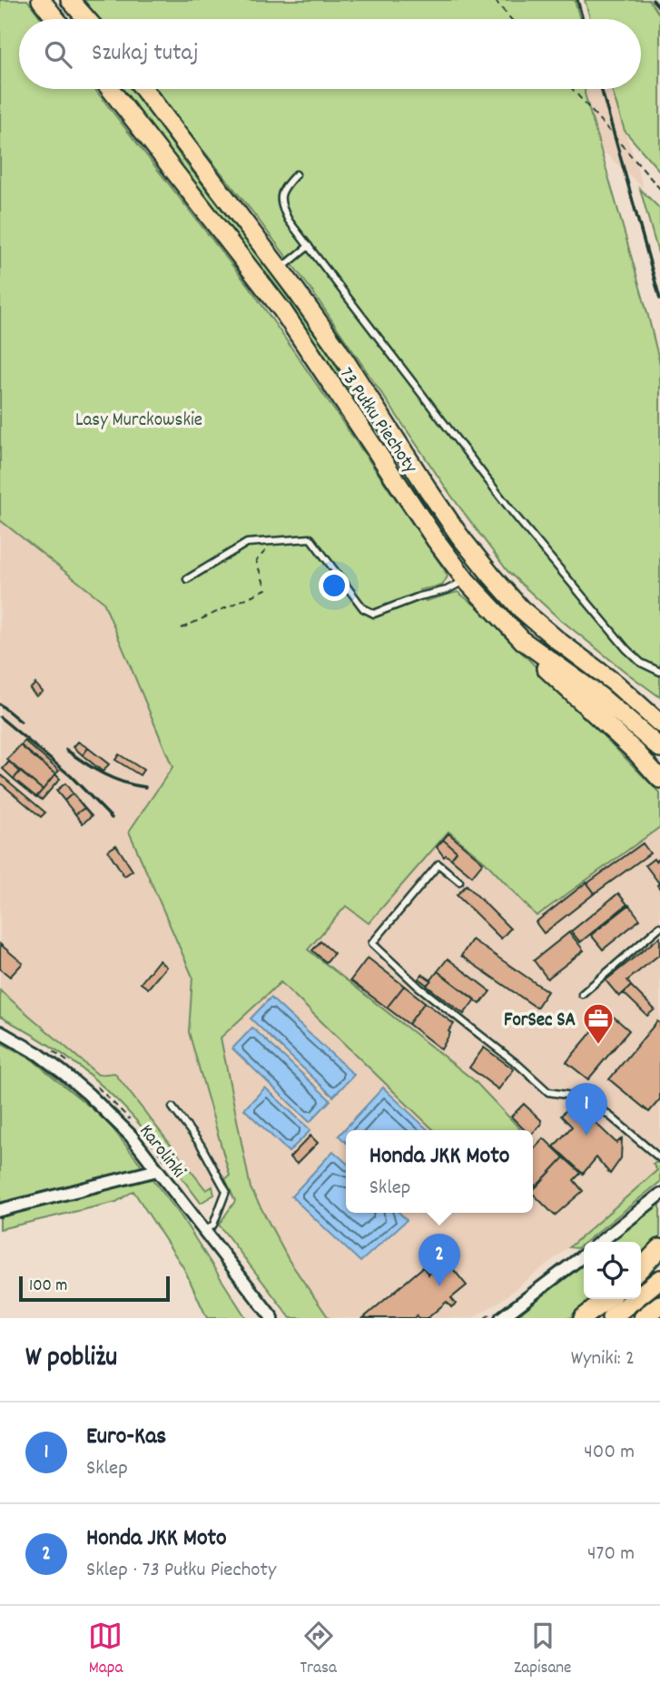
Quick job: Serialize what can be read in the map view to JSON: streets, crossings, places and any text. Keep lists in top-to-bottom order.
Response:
{
  "streets": {
    "main road": ["73 Pułku Piechoty"],
    "street": ["Karolinki"]
  },
  "parks": ["Lasy Murckowskie"],
  "places": {
    "office": ["ForSec SA"]
  },
  "scale_bar": "100 m",
  "page": {
    "search": "Szukaj tutaj",
    "pins": ["1", "2"],
    "popup": ["Honda JKK Moto", "Sklep"],
    "scale": "100 m",
    "heading": ["W pobliżu", "Wyniki: 2"],
    "list": [
      {
        "mark": "1",
        "name": "Euro-Kas",
        "note": "Sklep",
        "value": "400 m"
      },
      {
        "mark": "2",
        "name": "Honda JKK Moto",
        "note": "Sklep · 73 Pułku Piechoty",
        "value": "470 m"
      }
    ],
    "nav": ["Mapa", "Trasa", "Zapisane"]
  }
}
